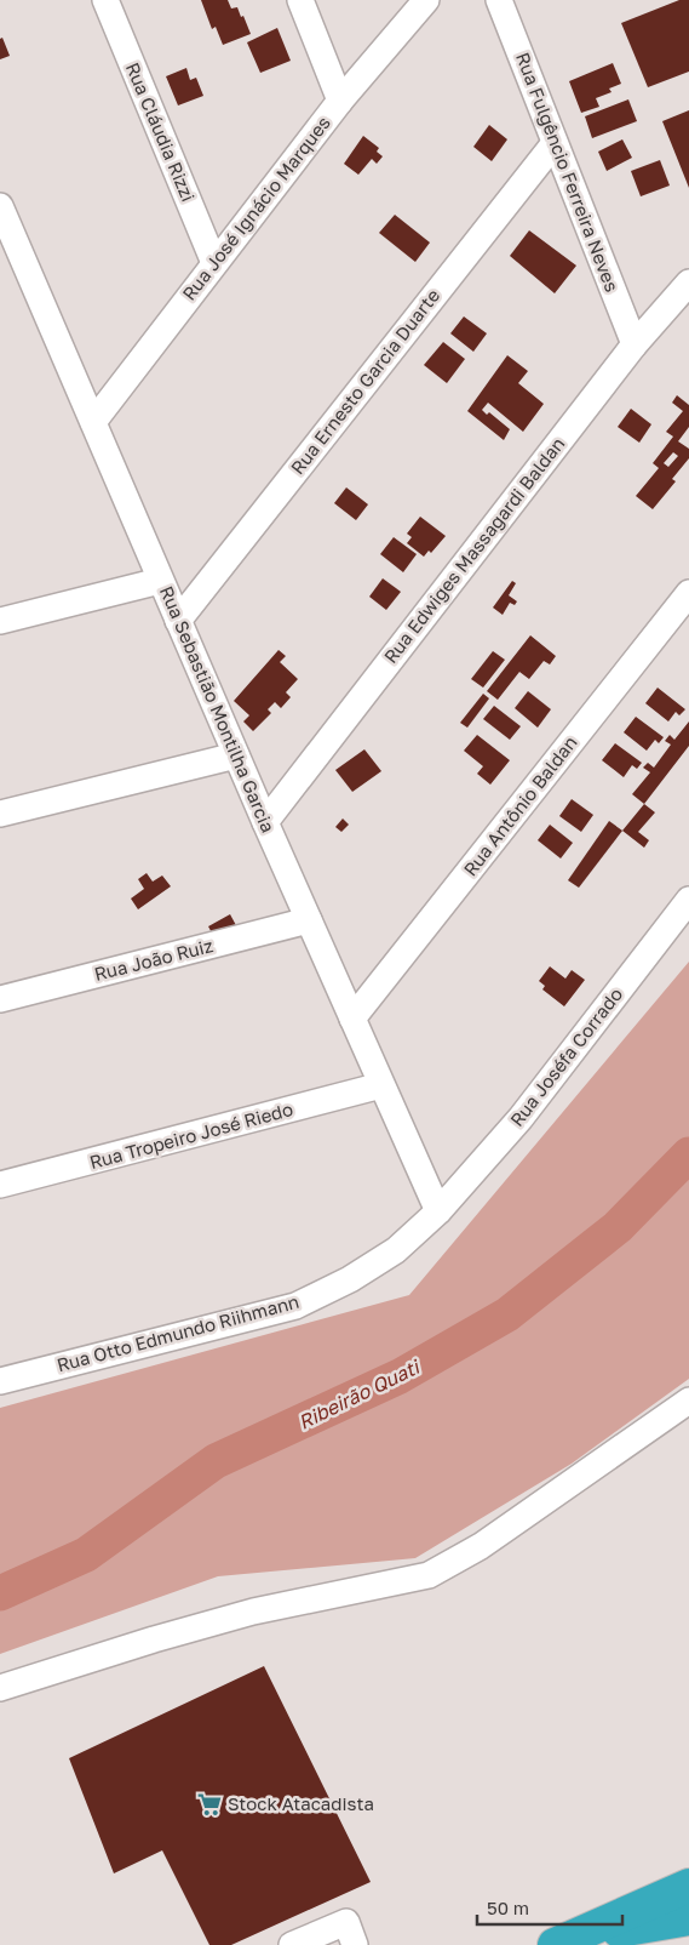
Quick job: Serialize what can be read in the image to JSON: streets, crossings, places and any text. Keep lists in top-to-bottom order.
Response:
{
  "streets": {
    "street": [
      "Rua Cláudia Rizzi",
      "Rua Fulgêncio Ferreira Neves",
      "Rua José Ignácio Marques",
      "Rua Ernesto Garcia Duarte",
      "Rua Edwiges Massagardi Baldan",
      "Rua Sebastião Montilha Garcia",
      "Rua Antônio Baldan",
      "Rua João Ruiz",
      "Rua Joséfa Corrado",
      "Rua Tropeiro José Riedo",
      "Rua Otto Edmundo Riihmann"
    ]
  },
  "crossings": [
    ["Rua Cláudia Rizzi", "Rua José Ignácio Marques"],
    ["Rua Fulgêncio Ferreira Neves", "Rua Ernesto Garcia Duarte"],
    ["Rua Fulgêncio Ferreira Neves", "Rua Edwiges Massagardi Baldan"],
    ["Rua José Ignácio Marques", "Rua Sebastião Montilha Garcia"],
    ["Rua Ernesto Garcia Duarte", "Rua Sebastião Montilha Garcia"],
    ["Rua Edwiges Massagardi Baldan", "Rua Sebastião Montilha Garcia"],
    ["Rua Sebastião Montilha Garcia", "Rua Antônio Baldan"],
    ["Rua Sebastião Montilha Garcia", "Rua João Ruiz"],
    ["Rua Sebastião Montilha Garcia", "Rua Joséfa Corrado"],
    ["Rua Sebastião Montilha Garcia", "Rua Tropeiro José Riedo"],
    ["Rua Sebastião Montilha Garcia", "Rua Otto Edmundo Riihmann"],
    ["Rua Joséfa Corrado", "Rua Otto Edmundo Riihmann"]
  ],
  "water": ["Ribeirão Quati"],
  "places": {
    "supermarket": ["Stock Atacadista"]
  },
  "scale_bar": "50 m"
}
